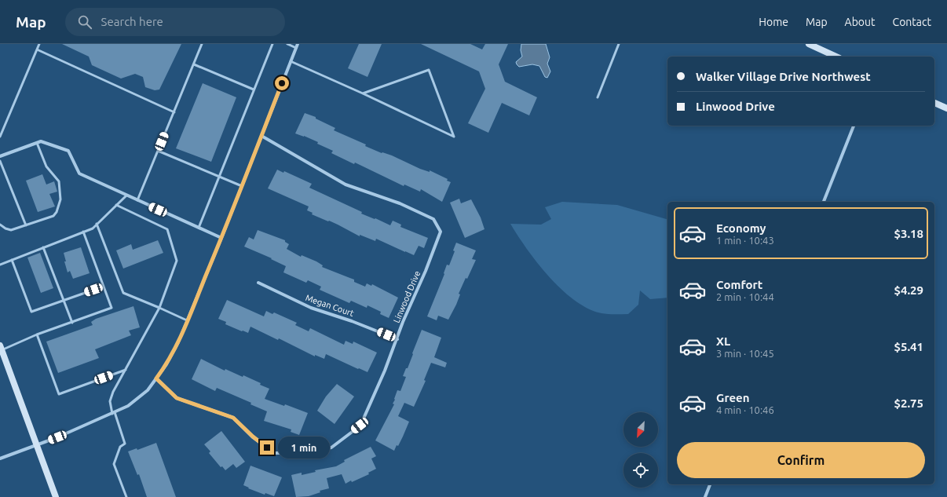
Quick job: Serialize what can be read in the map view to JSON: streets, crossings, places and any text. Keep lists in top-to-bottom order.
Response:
{
  "streets": {
    "street": ["Linwood Drive", "Megan Court"]
  },
  "crossings": [
    ["Linwood Drive", "Megan Court"]
  ],
  "north": "bottom left",
  "page": {
    "header": "Map",
    "search": "Search here",
    "nav": [
      "Home",
      "Map",
      "About",
      "Contact"
    ],
    "banner": ["Walker Village Drive Northwest", "Linwood Drive"],
    "list": [
      {
        "name": "Economy",
        "note": "1 min · 10:43",
        "value": "$3.18"
      },
      {
        "name": "Comfort",
        "note": "2 min · 10:44",
        "value": "$4.29"
      },
      {
        "name": "XL",
        "note": "3 min · 10:45",
        "value": "$5.41"
      },
      {
        "name": "Green",
        "note": "4 min · 10:46",
        "value": "$2.75"
      }
    ],
    "buttons": "Confirm",
    "bubble": "1 min"
  }
}
